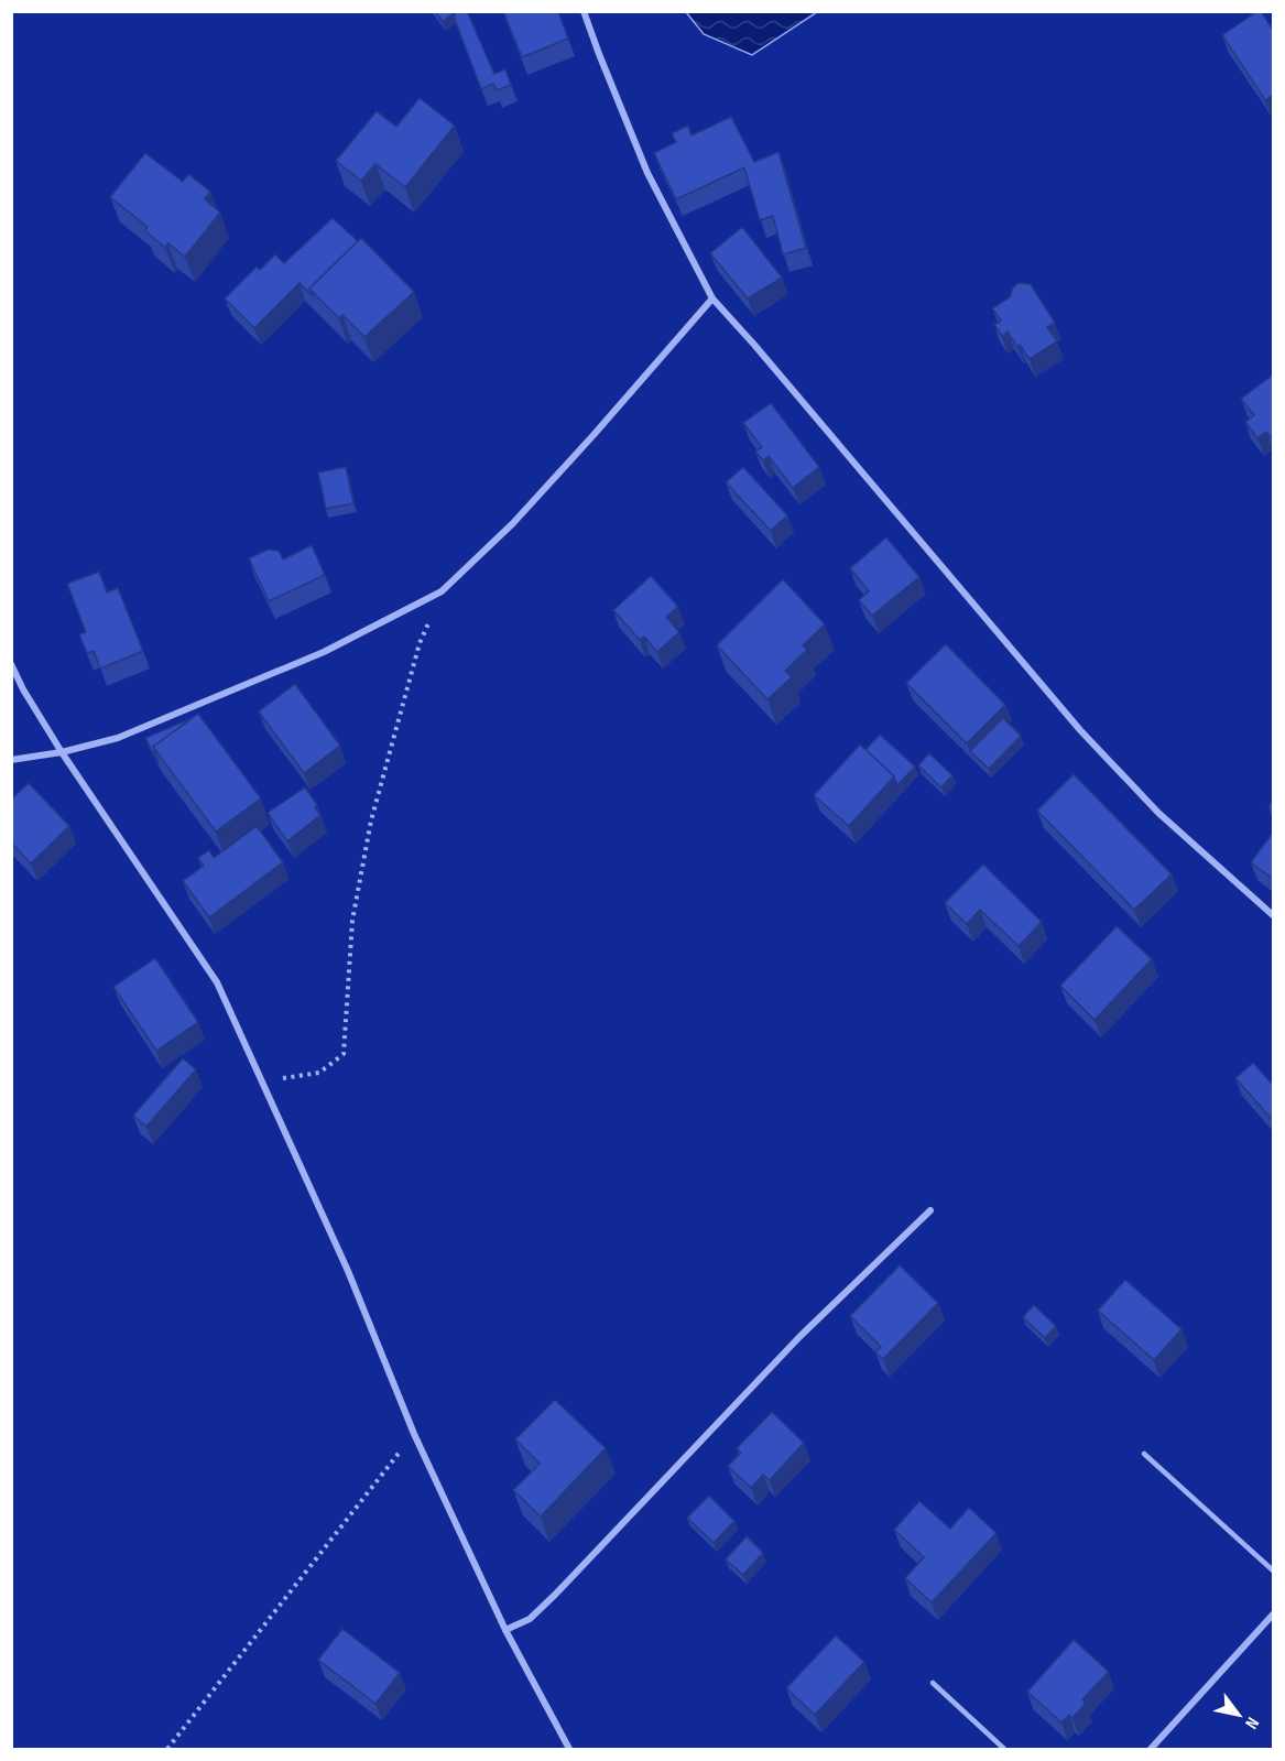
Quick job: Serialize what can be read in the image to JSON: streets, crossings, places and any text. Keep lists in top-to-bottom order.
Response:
{
  "north": "bottom right"
}
